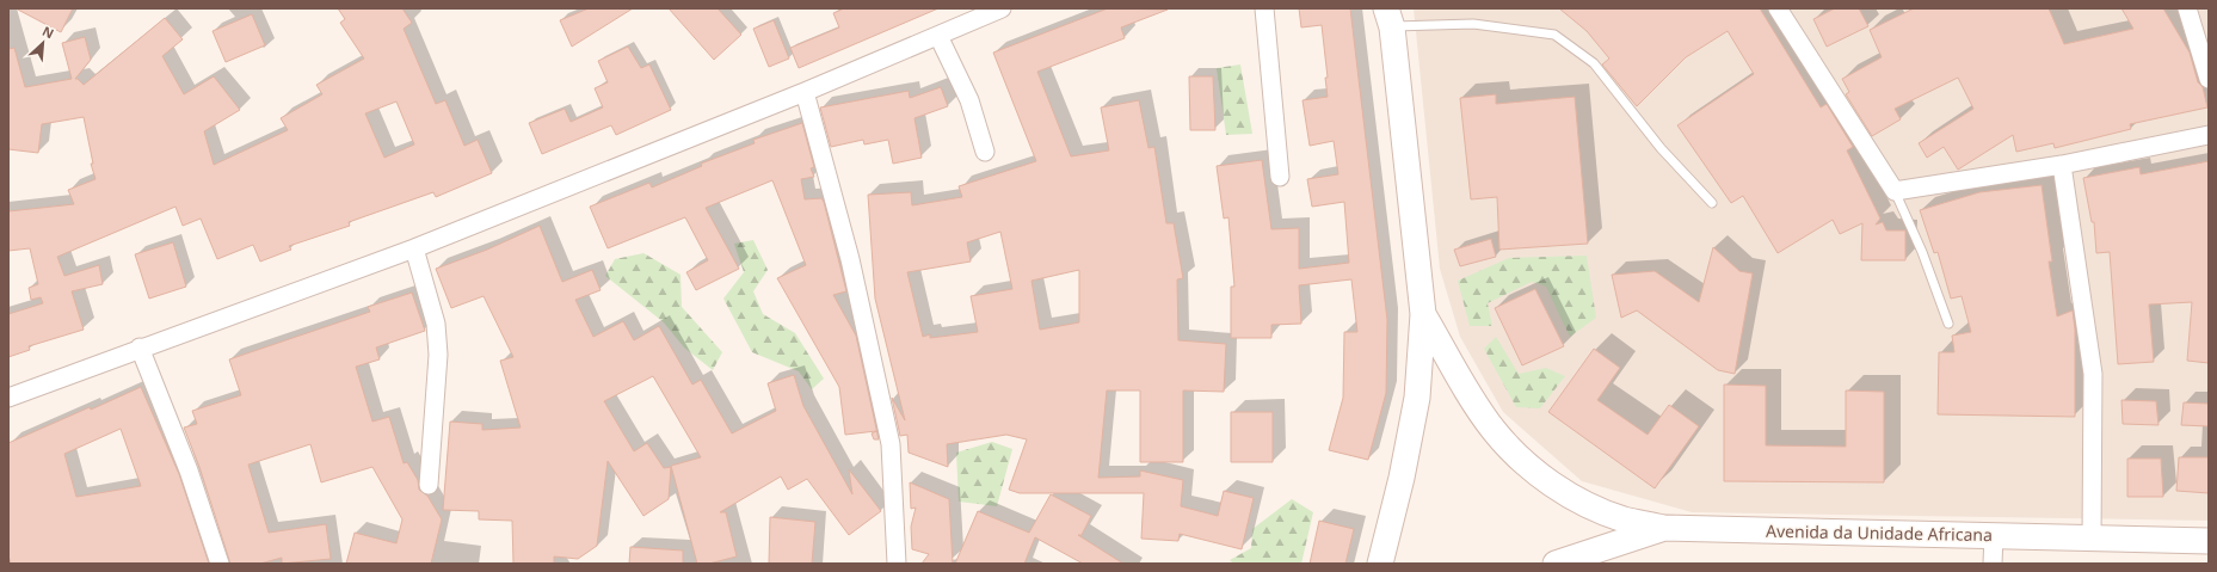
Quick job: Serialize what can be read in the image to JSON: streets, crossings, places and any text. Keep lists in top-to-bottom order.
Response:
{
  "streets": {
    "street": ["Avenida da Unidade Africana"]
  },
  "north": "top right"
}
